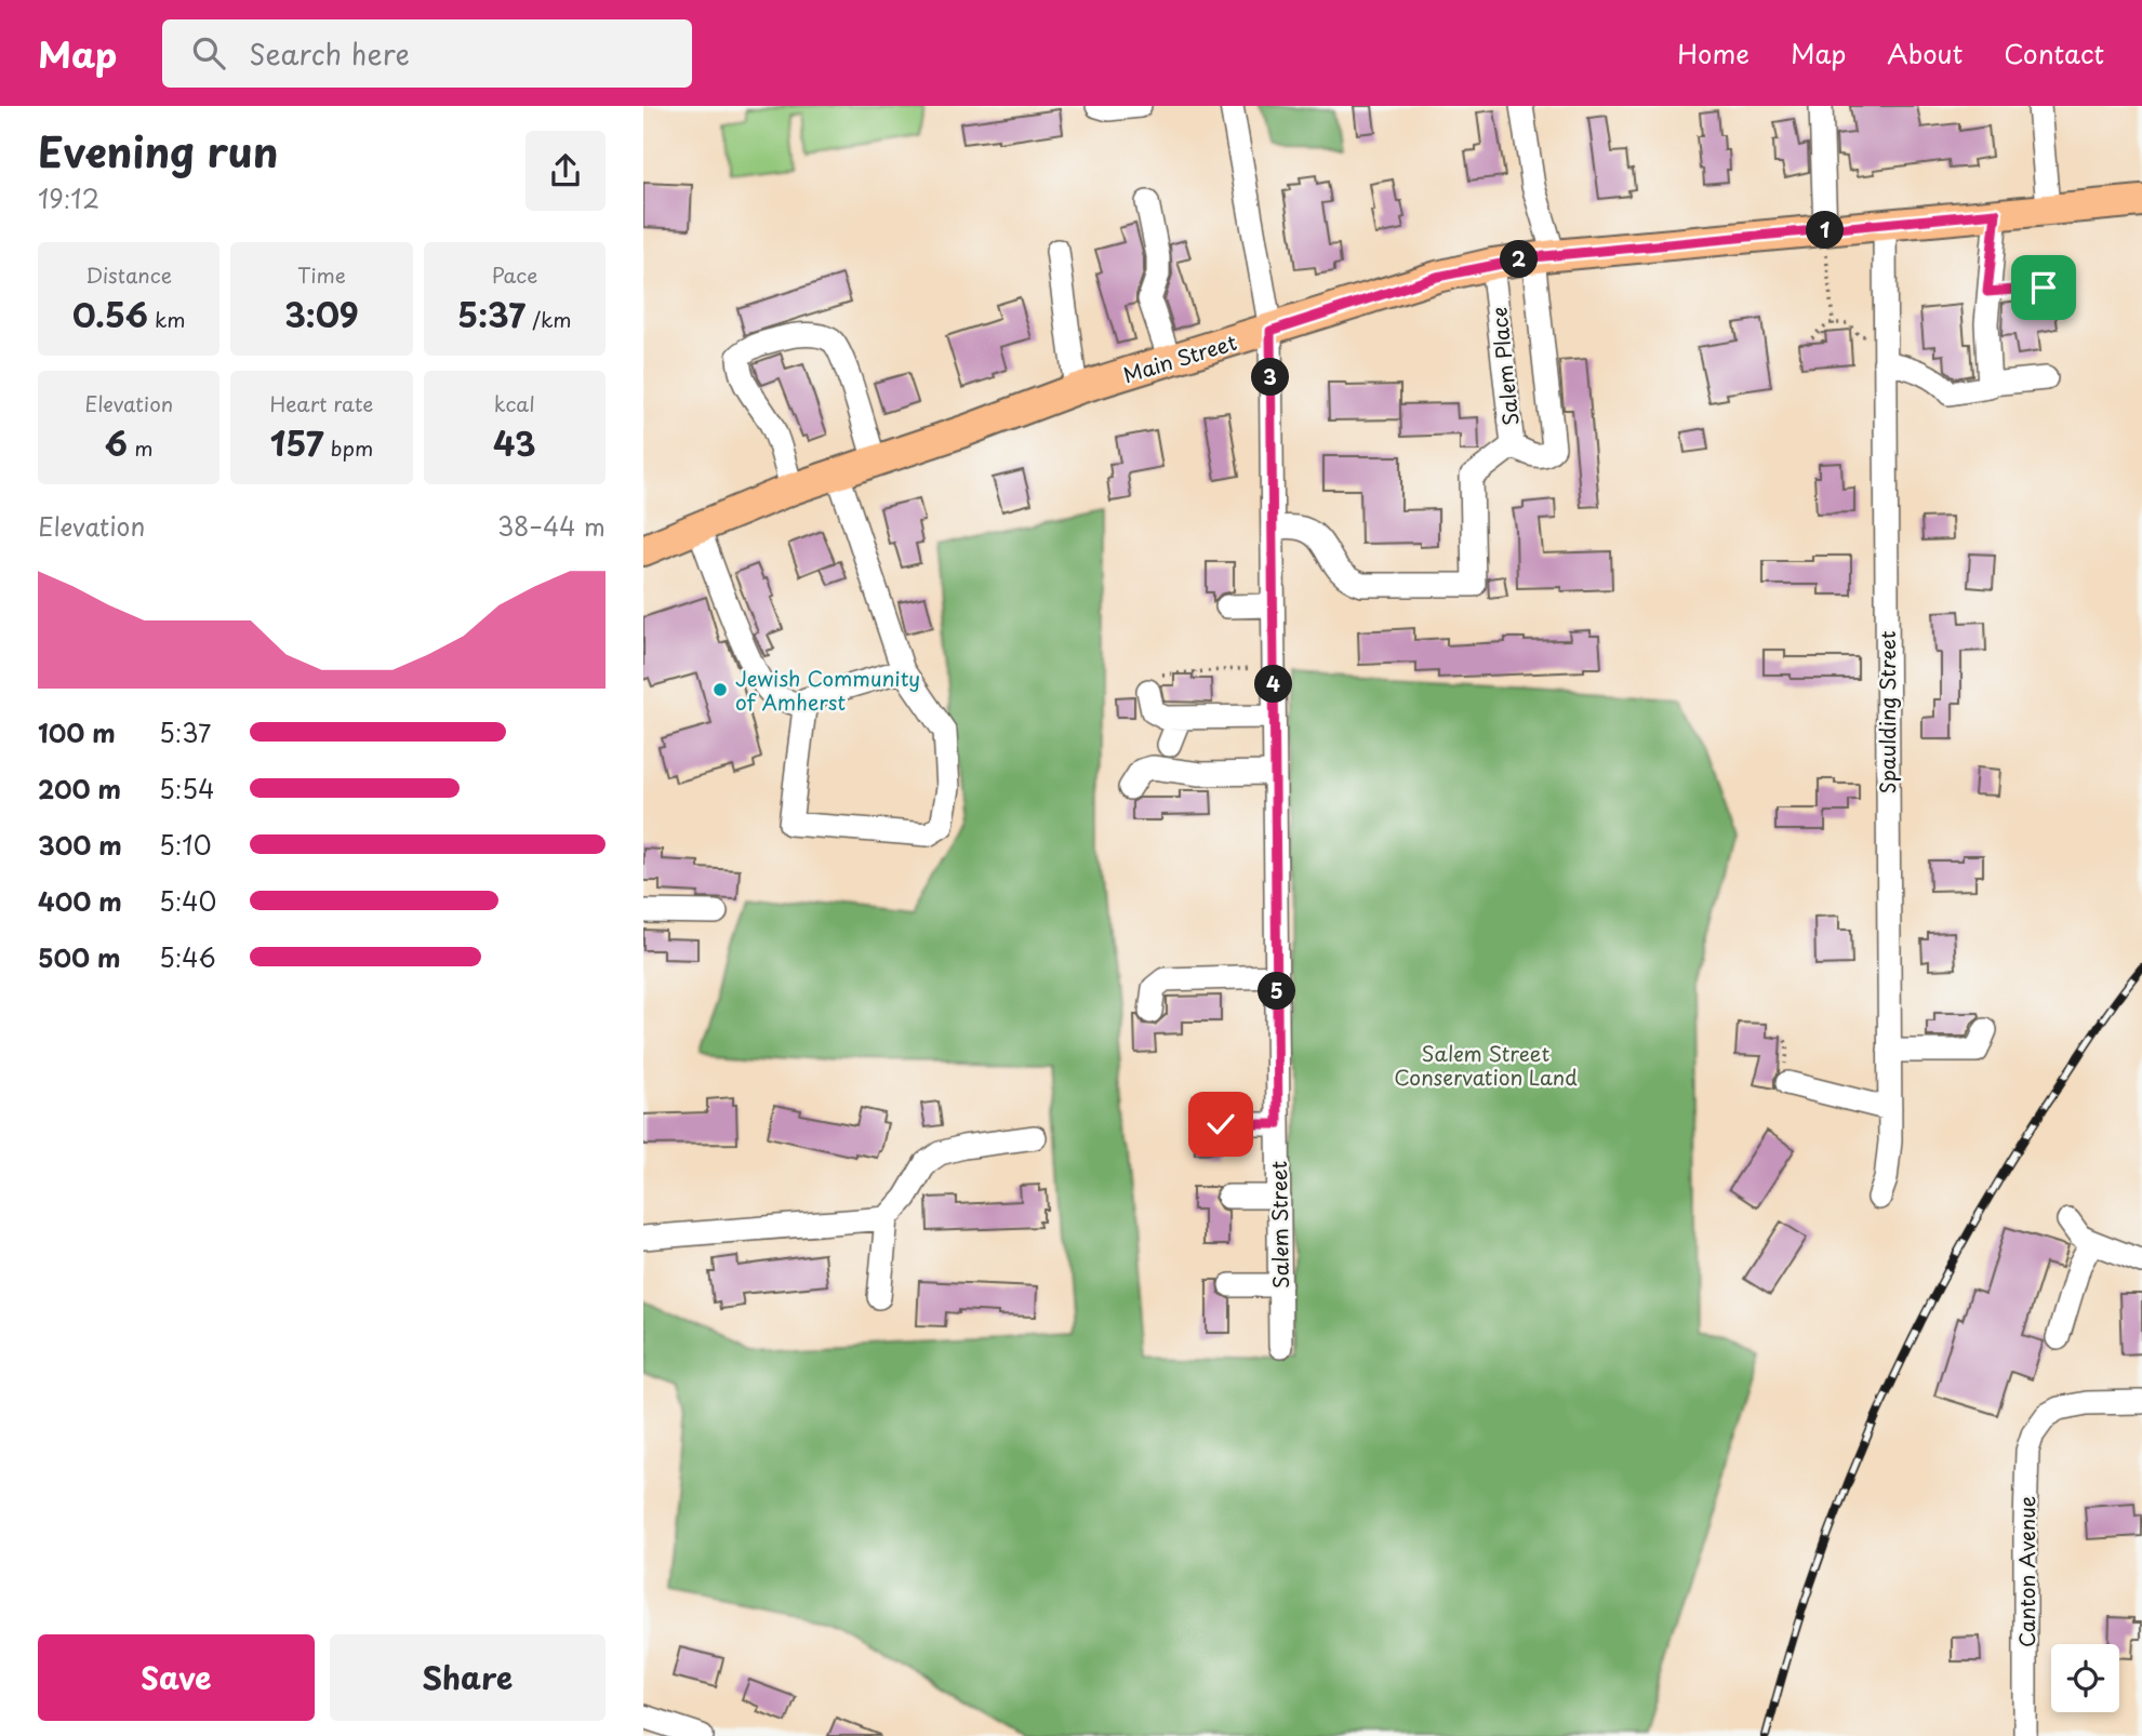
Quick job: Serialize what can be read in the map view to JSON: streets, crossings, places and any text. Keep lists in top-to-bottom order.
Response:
{
  "streets": {
    "main road": ["Main Street"],
    "street": [
      "Salem Place",
      "Spaulding Street",
      "Salem Street",
      "Canton Avenue"
    ]
  },
  "crossings": [
    ["Main Street", "Salem Place"],
    ["Main Street", "Spaulding Street"],
    ["Main Street", "Salem Street"],
    ["Salem Place", "Salem Street"]
  ],
  "parks": ["Salem Street Conservation Land"],
  "places": ["Jewish Community of Amherst"],
  "page": {
    "header": "Map",
    "search": "Search here",
    "nav": [
      "Home",
      "Map",
      "About",
      "Contact"
    ],
    "heading": ["Evening run", "19:12"],
    "pins": [
      "1",
      "2",
      "3",
      "4",
      "5"
    ],
    "stats": [
      ["Distance", "0.56 km"],
      ["Time", "3:09"],
      ["Pace", "5:37 /km"],
      ["Elevation", "6 m"],
      ["Heart rate", "157 bpm"],
      ["kcal", "43"]
    ],
    "chart": ["Elevation", "38–44 m"],
    "list": [
      {
        "name": "100 m",
        "note": "5:37"
      },
      {
        "name": "200 m",
        "note": "5:54"
      },
      {
        "name": "300 m",
        "note": "5:10"
      },
      {
        "name": "400 m",
        "note": "5:40"
      },
      {
        "name": "500 m",
        "note": "5:46"
      }
    ],
    "buttons": ["Save", "Share"]
  }
}
